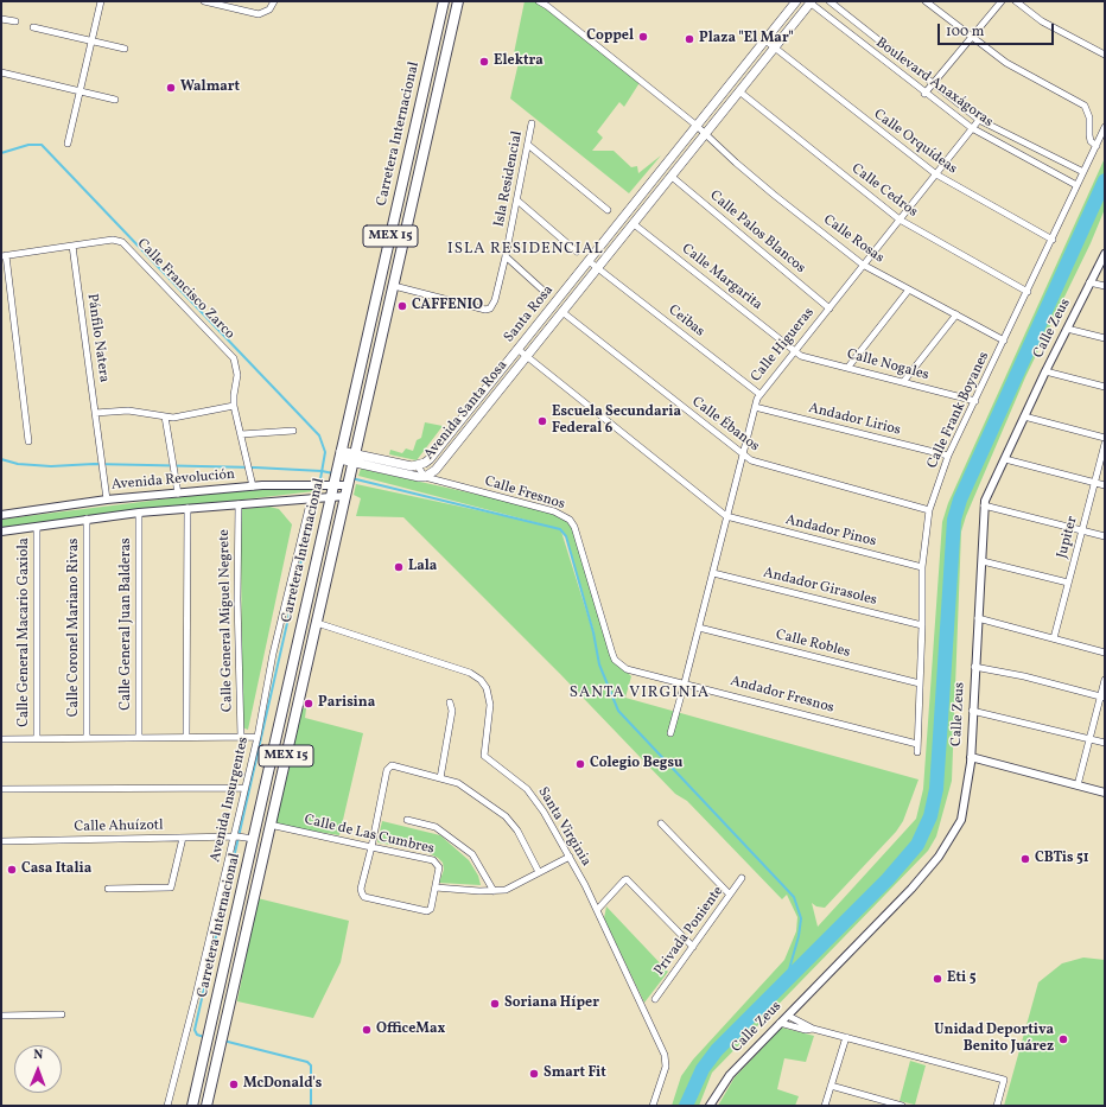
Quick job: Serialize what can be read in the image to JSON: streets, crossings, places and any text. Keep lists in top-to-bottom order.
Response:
{
  "streets": {
    "main road": [
      "Carretera Internacional",
      "MEX 15",
      "Santa Rosa",
      "Avenida Santa Rosa"
    ],
    "street": [
      "Boulevard Anaxágoras",
      "Calle Orquídeas",
      "Isla Residencial",
      "Calle Cedros",
      "Calle Palos Blancos",
      "Calle Rosas",
      "Calle Margarita",
      "Calle Francisco Zarco",
      "Ceibas",
      "Calle Zeus",
      "Pánfilo Natera",
      "Calle Higueras",
      "Calle Nogales",
      "Calle Frank Boyanes",
      "Andador Lirios",
      "Calle Ébanos",
      "Avenida Revolución",
      "Calle Fresnos",
      "Andador Pinos",
      "Jupiter",
      "Andador Girasoles",
      "Calle General Miguel Negrete",
      "Calle General Juan Balderas",
      "Calle Coronel Mariano Rivas",
      "Calle General Macario Gaxiola",
      "Calle Robles",
      "Andador Fresnos",
      "Avenida Insurgentes",
      "Calle Ahuízotl",
      "Santa Virginia",
      "Calle de Las Cumbres",
      "Privada Poniente"
    ]
  },
  "crossings": [
    ["Boulevard Anaxágoras", "Calle Higueras"],
    ["Boulevard Anaxágoras", "Avenida Santa Rosa"],
    ["Boulevard Anaxágoras", "Calle Frank Boyanes"],
    ["Carretera Internacional", "Isla Residencial"],
    ["Carretera Internacional", "Avenida Santa Rosa"],
    ["Carretera Internacional", "Avenida Revolución"],
    ["Carretera Internacional", "Calle Ahuízotl"],
    ["Carretera Internacional", "Santa Virginia"],
    ["Carretera Internacional", "Calle de Las Cumbres"],
    ["Calle Orquídeas", "Calle Higueras"],
    ["Calle Orquídeas", "Avenida Santa Rosa"],
    ["Calle Orquídeas", "Calle Frank Boyanes"],
    ["Calle Cedros", "Calle Higueras"],
    ["Calle Cedros", "Avenida Santa Rosa"],
    ["Calle Cedros", "Calle Frank Boyanes"],
    ["Calle Palos Blancos", "Calle Higueras"],
    ["Calle Palos Blancos", "Avenida Santa Rosa"],
    ["Calle Rosas", "Calle Higueras"],
    ["Calle Rosas", "Avenida Santa Rosa"],
    ["Calle Rosas", "Calle Frank Boyanes"],
    ["Calle Margarita", "Calle Higueras"],
    ["Calle Margarita", "Calle Nogales"],
    ["Calle Margarita", "Avenida Santa Rosa"],
    ["Calle Francisco Zarco", "Pánfilo Natera"],
    ["Santa Rosa", "Ceibas"],
    ["Santa Rosa", "Andador Pinos"],
    ["Ceibas", "Calle Higueras"],
    ["Ceibas", "Avenida Santa Rosa"],
    ["Pánfilo Natera", "Avenida Revolución"],
    ["Calle Higueras", "Calle Nogales"],
    ["Calle Higueras", "Andador Lirios"],
    ["Calle Higueras", "Calle Ébanos"],
    ["Calle Higueras", "Andador Pinos"],
    ["Calle Higueras", "Andador Girasoles"],
    ["Calle Higueras", "Calle Robles"],
    ["Calle Higueras", "Andador Fresnos"],
    ["Calle Nogales", "Calle Frank Boyanes"],
    ["Avenida Santa Rosa", "Calle Ébanos"],
    ["Avenida Santa Rosa", "Calle Fresnos"],
    ["Avenida Santa Rosa", "Andador Pinos"],
    ["Calle Frank Boyanes", "Andador Lirios"],
    ["Calle Frank Boyanes", "Calle Ébanos"],
    ["Calle Frank Boyanes", "Andador Pinos"],
    ["Calle Frank Boyanes", "Andador Girasoles"],
    ["Calle Frank Boyanes", "Calle Robles"],
    ["Calle Frank Boyanes", "Andador Fresnos"],
    ["Avenida Revolución", "Calle General Miguel Negrete"],
    ["Avenida Revolución", "Calle General Juan Balderas"],
    ["Avenida Revolución", "Calle Coronel Mariano Rivas"],
    ["Avenida Revolución", "Calle General Macario Gaxiola"],
    ["Avenida Revolución", "Avenida Insurgentes"],
    ["Calle Fresnos", "Andador Fresnos"],
    ["Avenida Insurgentes", "Calle Ahuízotl"]
  ],
  "districts": ["ISLA RESIDENCIAL", "SANTA VIRGINIA"],
  "places": [
    "Coppel",
    "Plaza \"El Mar\"",
    "Elektra",
    "Walmart",
    "CAFFENIO",
    "Escuela Secundaria Federal 6",
    "Lala",
    "Parisina",
    "Colegio Begsu",
    "CBTis 51",
    "Casa Italia",
    "Eti 5",
    "Soriana Híper",
    "OfficeMax",
    "Unidad Deportiva Benito Juárez",
    "Smart Fit",
    "McDonald's"
  ],
  "scale_bar": "100 m",
  "north": "top"
}
